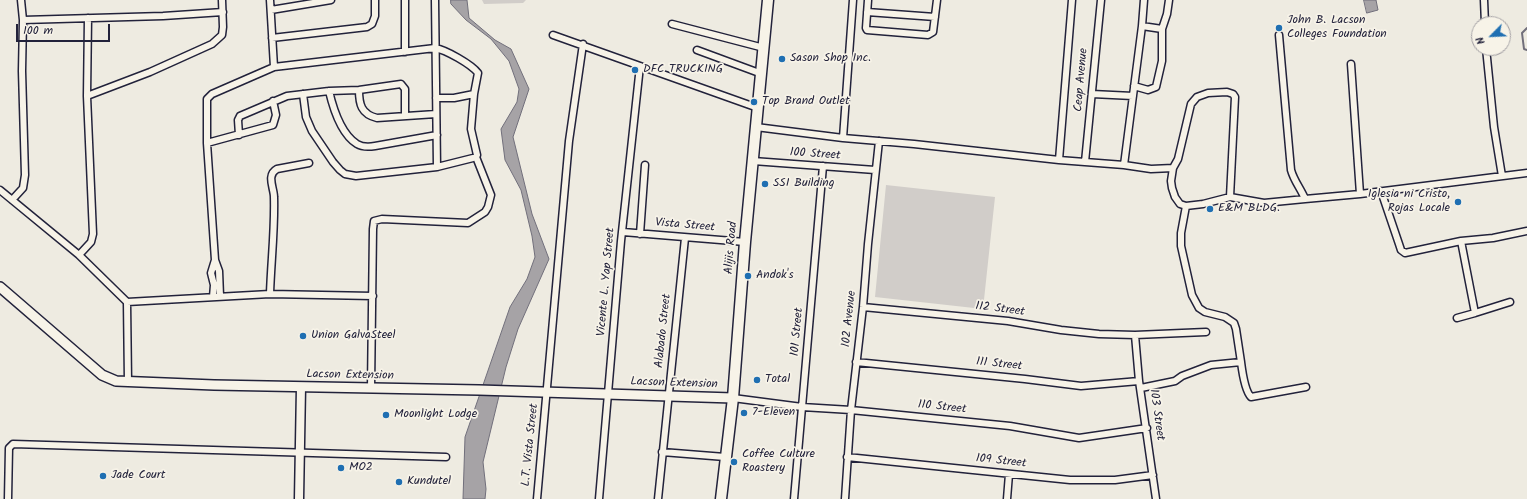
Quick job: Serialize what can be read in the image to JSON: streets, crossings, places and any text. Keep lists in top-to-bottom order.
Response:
{
  "streets": {
    "main road": ["Alijis Road", "Lacson Extension"],
    "street": [
      "Ceap Avenue",
      "100 Street",
      "Vista Street",
      "Vicente L. Yap Street",
      "112 Street",
      "102 Avenue",
      "Alabado Street",
      "101 Street",
      "111 Street",
      "110 Street",
      "103 Street",
      "L.T. Vista Street",
      "109 Street"
    ]
  },
  "crossings": [
    ["100 Street", "Alijis Road"],
    ["100 Street", "102 Avenue"],
    ["100 Street", "101 Street"],
    ["Vista Street", "Alijis Road"],
    ["Vista Street", "Vicente L. Yap Street"],
    ["Vista Street", "Alabado Street"],
    ["Alijis Road", "Lacson Extension"],
    ["Alijis Road", "110 Street"],
    ["Vicente L. Yap Street", "Lacson Extension"],
    ["112 Street", "102 Avenue"],
    ["112 Street", "103 Street"],
    ["102 Avenue", "111 Street"],
    ["102 Avenue", "110 Street"],
    ["102 Avenue", "109 Street"],
    ["Alabado Street", "Lacson Extension"],
    ["101 Street", "110 Street"],
    ["111 Street", "103 Street"],
    ["Lacson Extension", "110 Street"],
    ["Lacson Extension", "L.T. Vista Street"],
    ["110 Street", "103 Street"],
    ["103 Street", "109 Street"]
  ],
  "places": [
    "John B. Lacson Colleges Foundation",
    "Sason Shop Inc.",
    "DFC TRUCKING",
    "Top Brand Outlet",
    "SSI Building",
    "Iglesia ni Cristo, Rojas Locale",
    "E&M BLDG.",
    "Andok's",
    "Union GalvaSteel",
    "Total",
    "7-Eleven",
    "Moonlight Lodge",
    "Coffee Culture Roastery",
    "MO2",
    "Jade Court",
    "Kundutel"
  ],
  "scale_bar": "100 m",
  "north": "bottom left"
}
